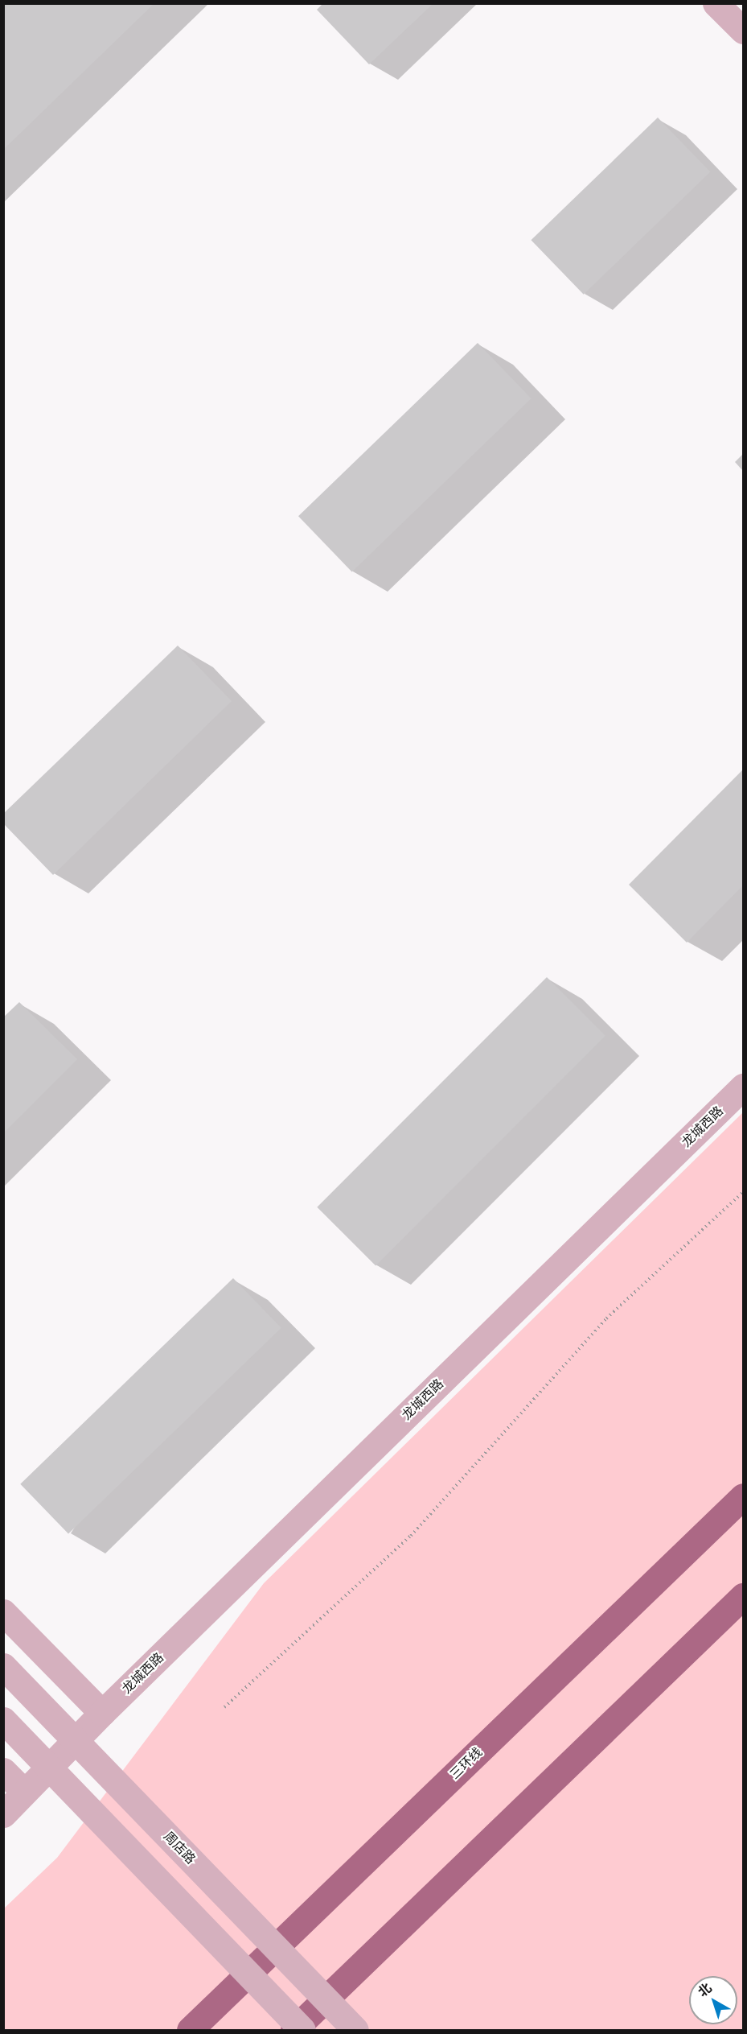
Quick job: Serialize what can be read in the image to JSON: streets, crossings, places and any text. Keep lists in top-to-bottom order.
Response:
{
  "streets": {
    "highway": ["三环线"],
    "street": ["龙城西路", "周店路"]
  },
  "north": "top left"
}
